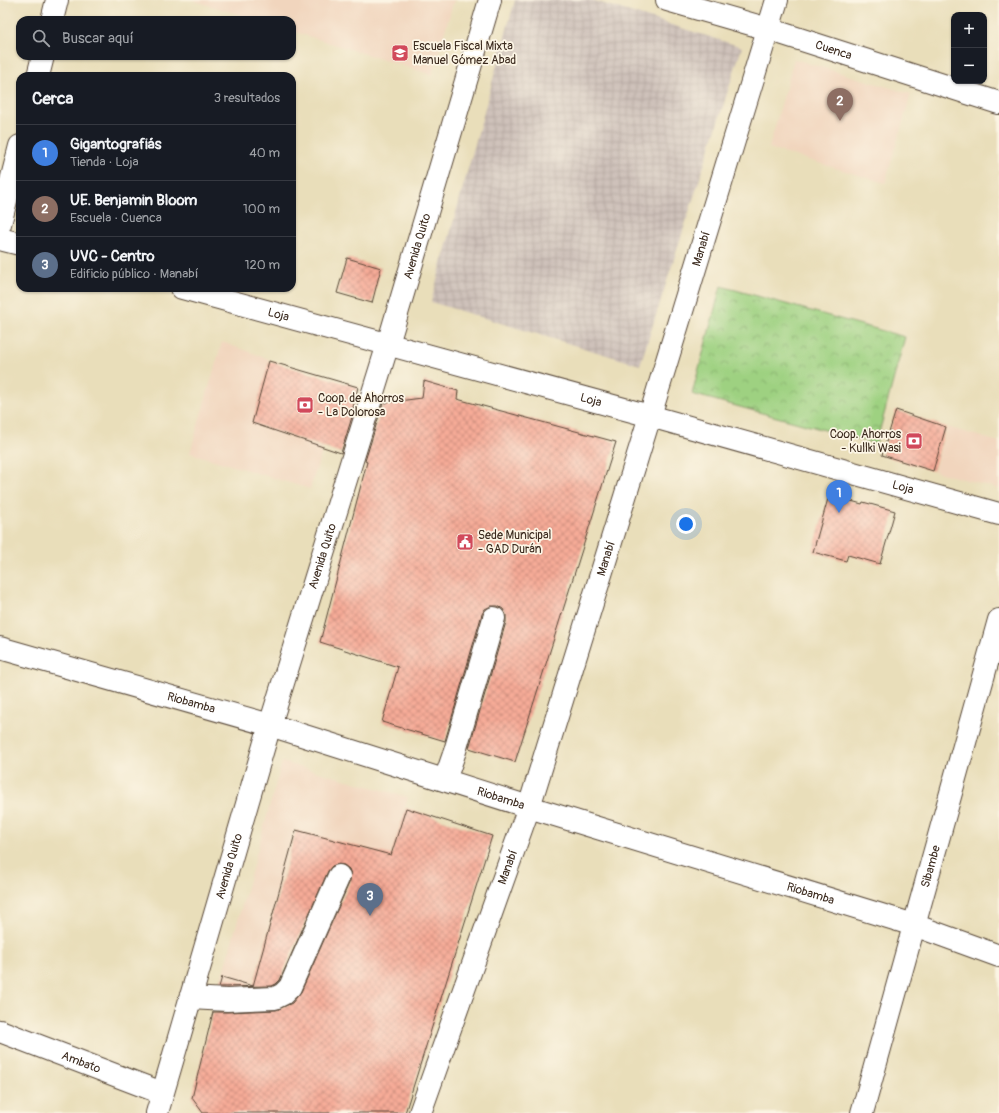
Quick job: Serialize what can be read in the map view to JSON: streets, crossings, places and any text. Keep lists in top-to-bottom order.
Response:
{
  "streets": {
    "street": [
      "Cuenca",
      "Avenida Quito",
      "Manabí",
      "Loja",
      "Riobamba",
      "Sibambe",
      "Ambato"
    ]
  },
  "crossings": [
    ["Cuenca", "Manabí"],
    ["Avenida Quito", "Loja"],
    ["Avenida Quito", "Riobamba"],
    ["Avenida Quito", "Ambato"],
    ["Manabí", "Loja"],
    ["Manabí", "Riobamba"],
    ["Riobamba", "Sibambe"]
  ],
  "places": {
    "school or university": ["Escuela Fiscal Mixta Manuel Gómez Abad"],
    "bank": ["Coop. de Ahorros - La Dolorosa", "Coop. Ahorros - Kullki Wasi"],
    "public building": ["Sede Municipal - GAD Durán"]
  },
  "page": {
    "map_buttons": ["+", "−"],
    "search": "Buscar aquí",
    "heading": ["Cerca", "3 resultados"],
    "pins": ["2", "1", "3"],
    "list": [
      {
        "mark": "1",
        "name": "Gigantografiás",
        "note": "Tienda · Loja",
        "value": "40 m"
      },
      {
        "mark": "2",
        "name": "UE. Benjamin Bloom",
        "note": "Escuela · Cuenca",
        "value": "100 m"
      },
      {
        "mark": "3",
        "name": "UVC - Centro",
        "note": "Edificio público · Manabí",
        "value": "120 m"
      }
    ]
  }
}
